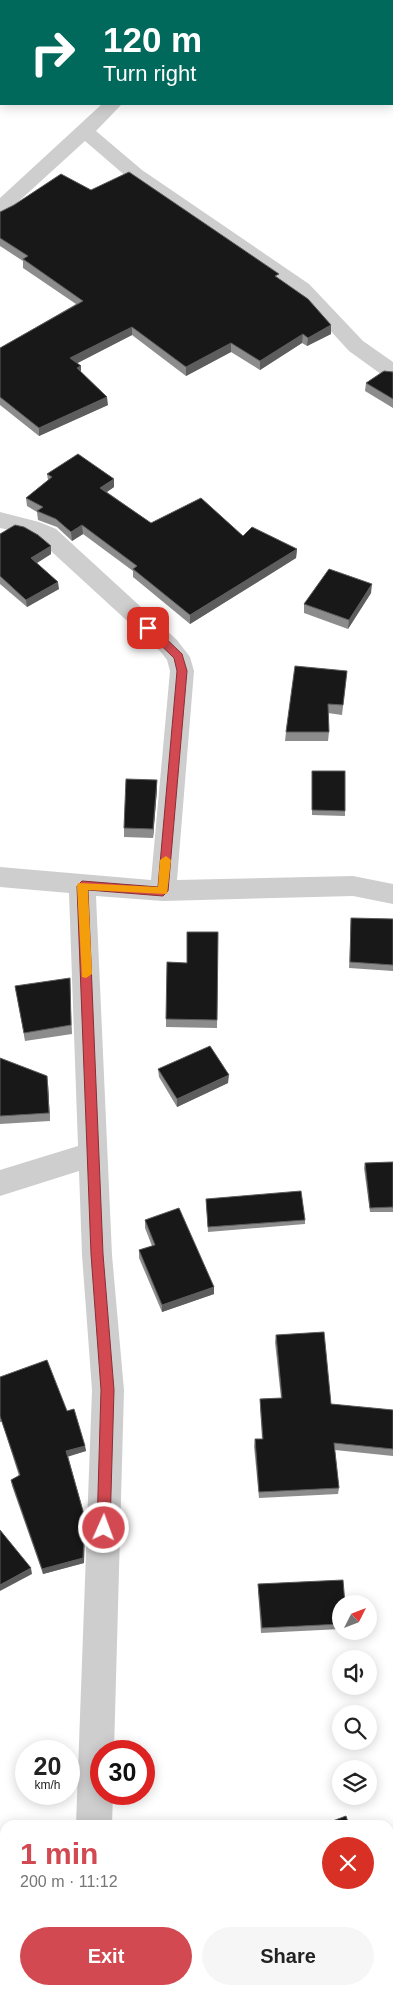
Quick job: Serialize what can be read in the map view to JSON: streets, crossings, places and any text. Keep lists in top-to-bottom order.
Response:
{
  "north": "top right",
  "page": {
    "turn": ["120 m", "Turn right"],
    "speed": "20 km/h",
    "limit": "30",
    "heading": ["1 min", "200 m · 11:12"],
    "buttons": ["Exit", "Share"]
  }
}
